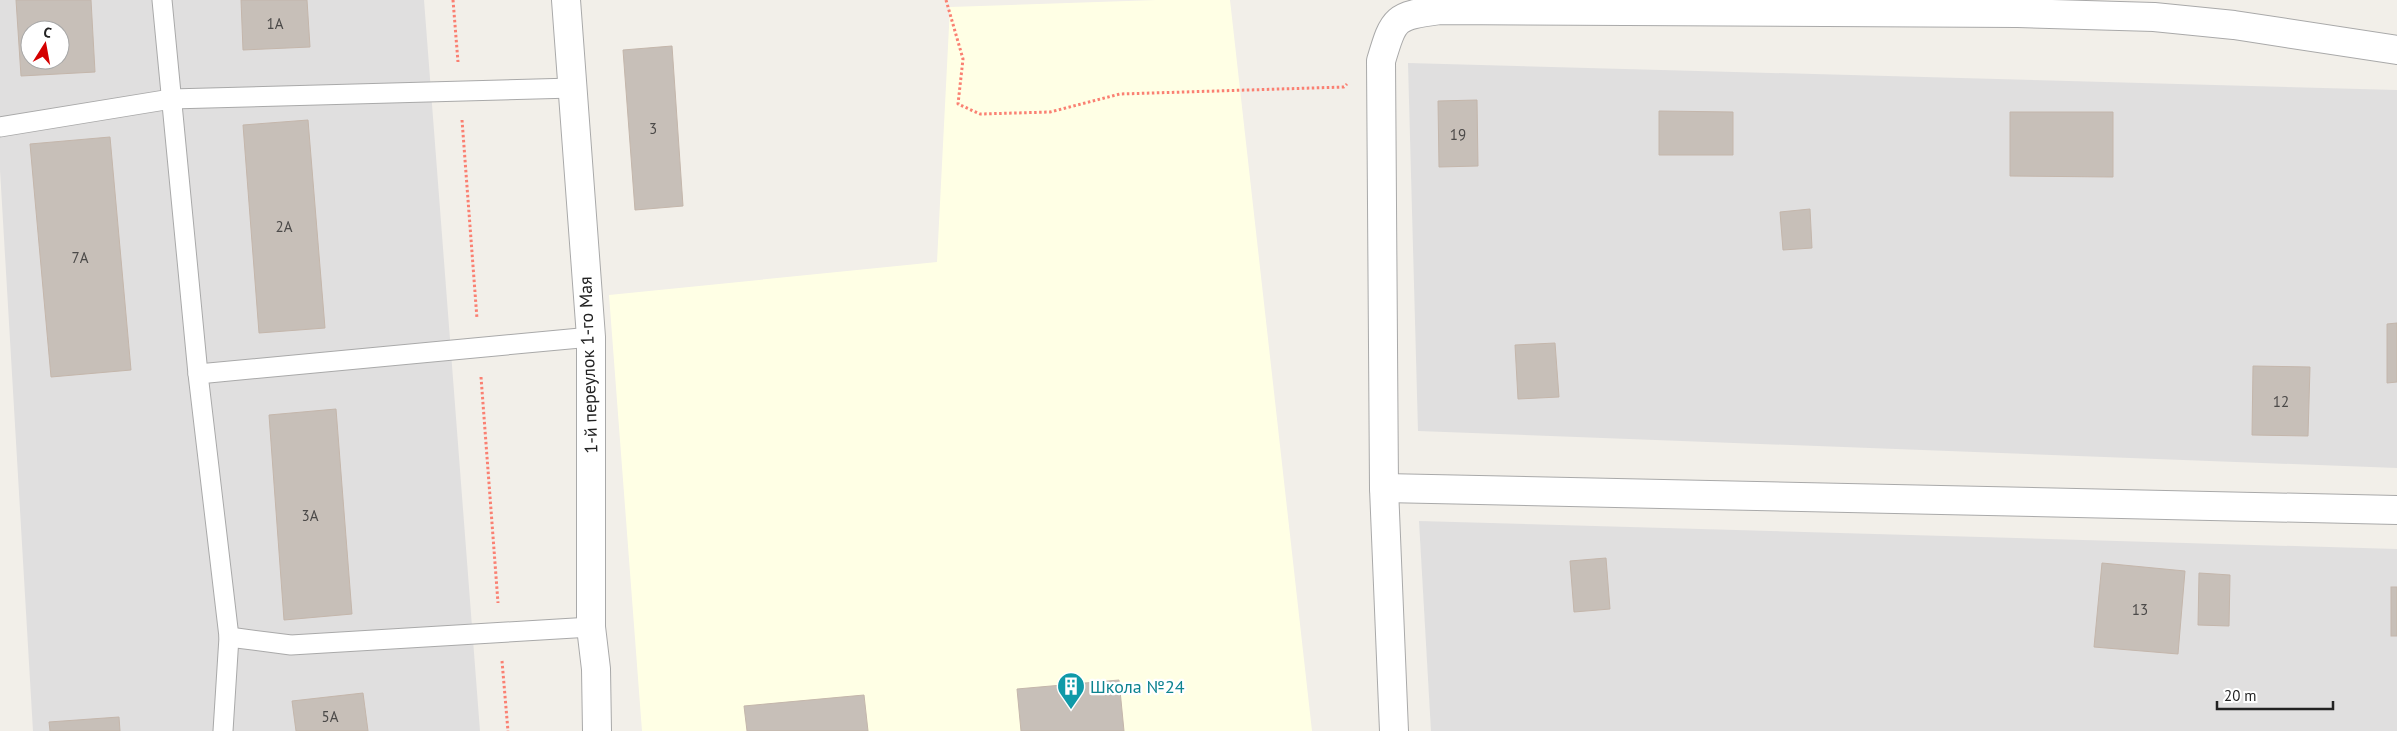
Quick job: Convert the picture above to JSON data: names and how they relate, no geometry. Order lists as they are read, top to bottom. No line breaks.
{"streets":{"street":["1-й переулок 1-го Мая"]},"places":{"building":["Школа №24"]},"house_numbers":["1А","3","19","2А","7А","12","3А","13","5А"],"scale_bar":"20 m","north":"top"}
